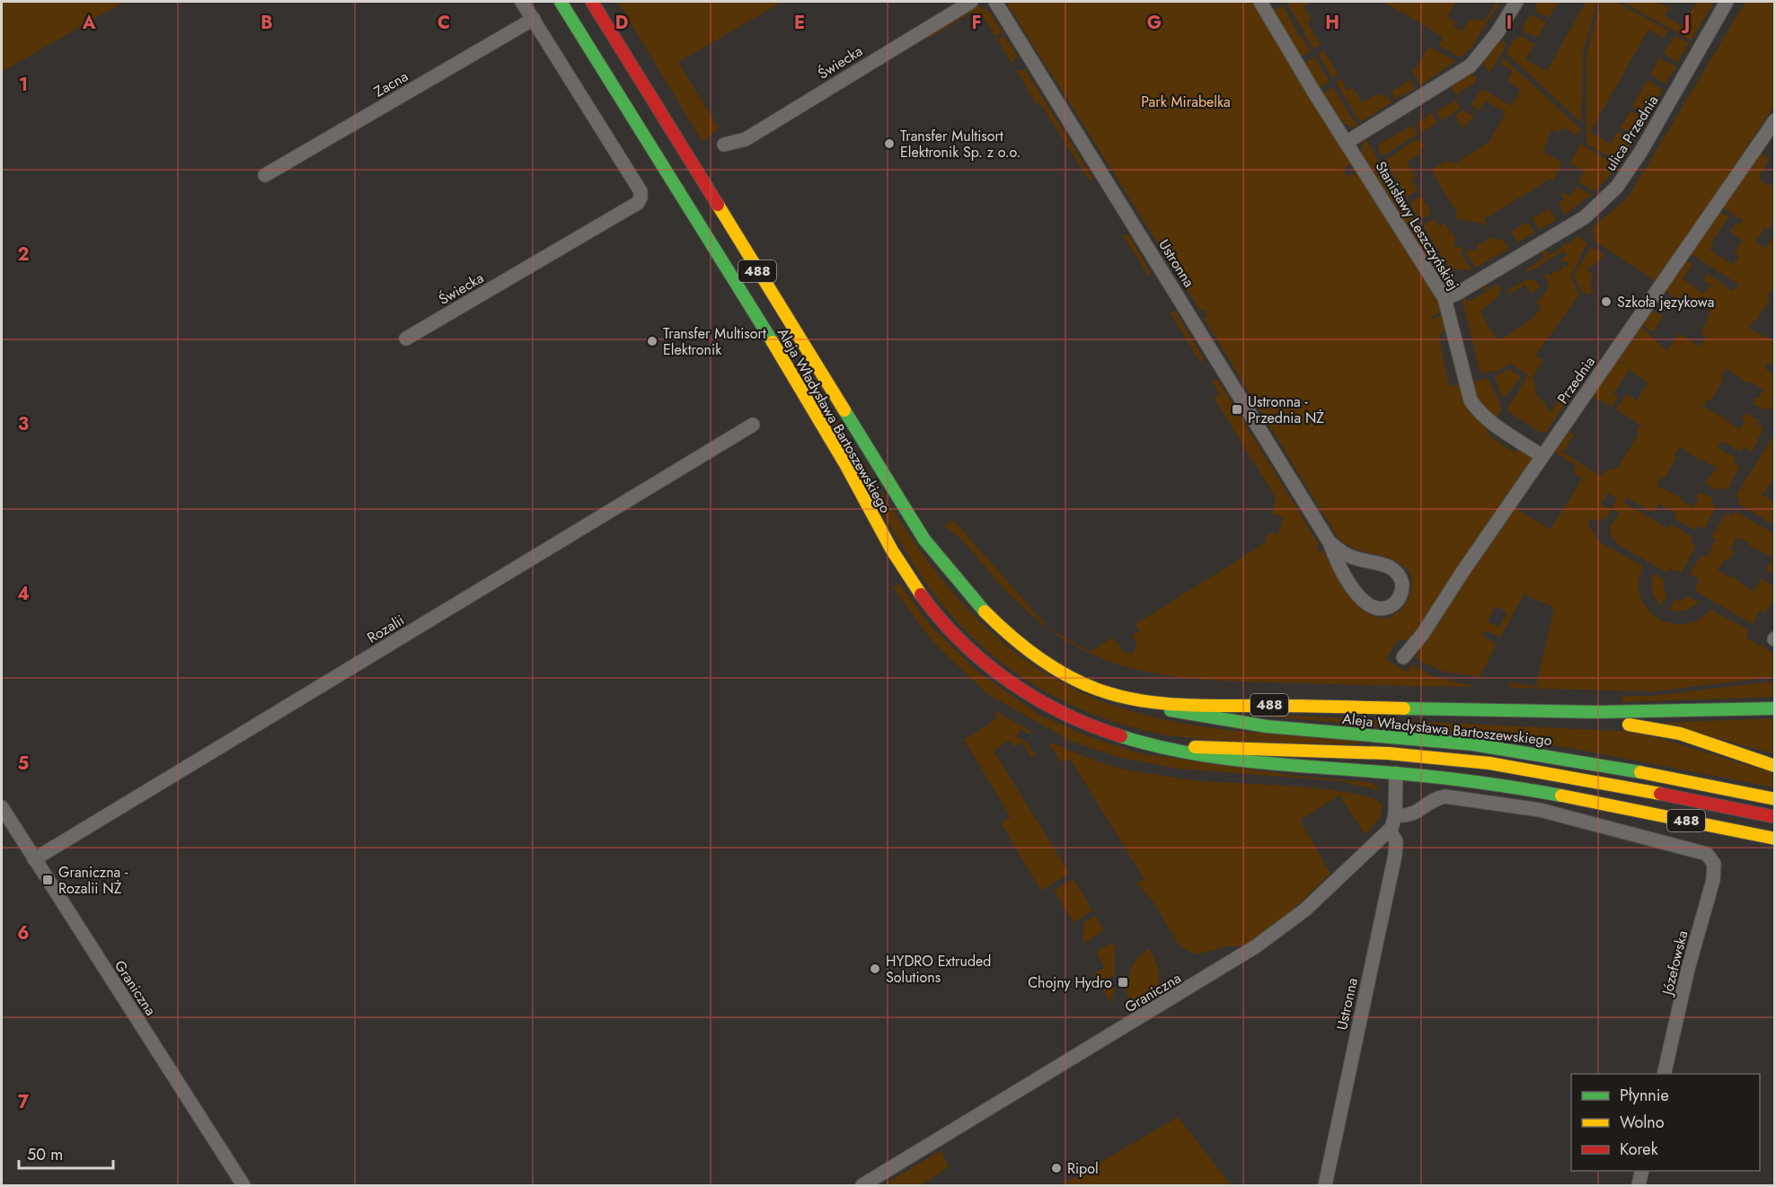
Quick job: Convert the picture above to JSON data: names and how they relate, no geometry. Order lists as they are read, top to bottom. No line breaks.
{"streets":{"main road":["488","Aleja Władysława Bartoszewskiego"],"street":["Świecka","Zacna","ulica Przednia","Stanisławy Leszczyńskiej","Ustronna","Przednia","Rozalii","Józefowska","Graniczna"]},"crossings":[["Świecka","Zacna"],["ulica Przednia","Stanisławy Leszczyńskiej"],["Stanisławy Leszczyńskiej","Przednia"],["Ustronna","Graniczna"],["488","Aleja Władysława Bartoszewskiego"],["Aleja Władysława Bartoszewskiego","Graniczna"],["Rozalii","Graniczna"],["Józefowska","Graniczna"]],"parks":["Park Mirabelka"],"places":{"other":["Transfer Multisort Elektronik Sp. z o.o.","Szkoła językowa","Transfer Multisort Elektronik","HYDRO Extruded Solutions","Ripol"],"transit":["Ustronna - Przednia NŻ","Graniczna - Rozalii NŻ","Chojny Hydro"]},"legend":["Płynnie","Wolno","Korek"],"scale_bar":"50 m","grid":{"columns":["A","B","C","D","E","F","G","H","I","J"],"rows":["1","2","3","4","5","6","7"]}}
